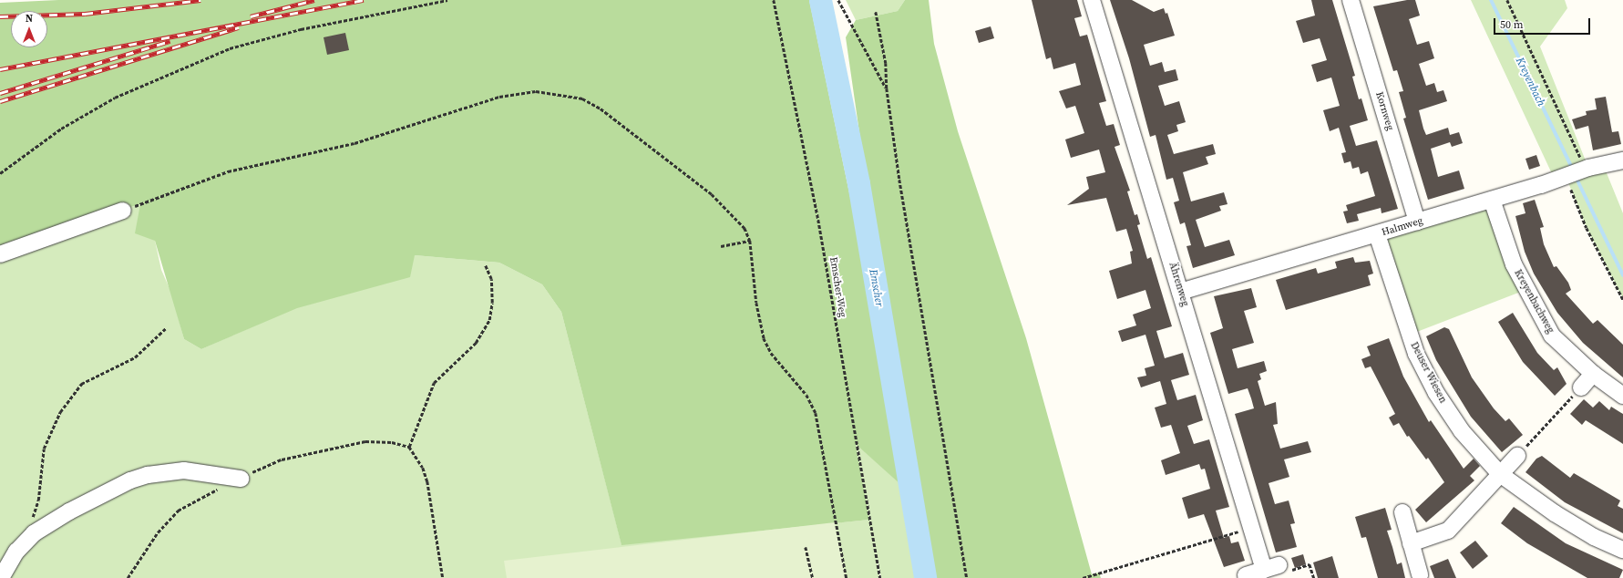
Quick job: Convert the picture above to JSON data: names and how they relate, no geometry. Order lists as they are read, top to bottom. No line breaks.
{"streets":{"street":["Kornweg","Halmweg","Ährenweg","Kreyenbachweg","Deuser Wiesen"],"path":["Emscher-Weg"]},"crossings":[["Kornweg","Halmweg"],["Halmweg","Ährenweg"],["Halmweg","Kreyenbachweg"],["Halmweg","Deuser Wiesen"]],"water":["Kreyenbach","Emscher"],"scale_bar":"50 m","north":"top"}
